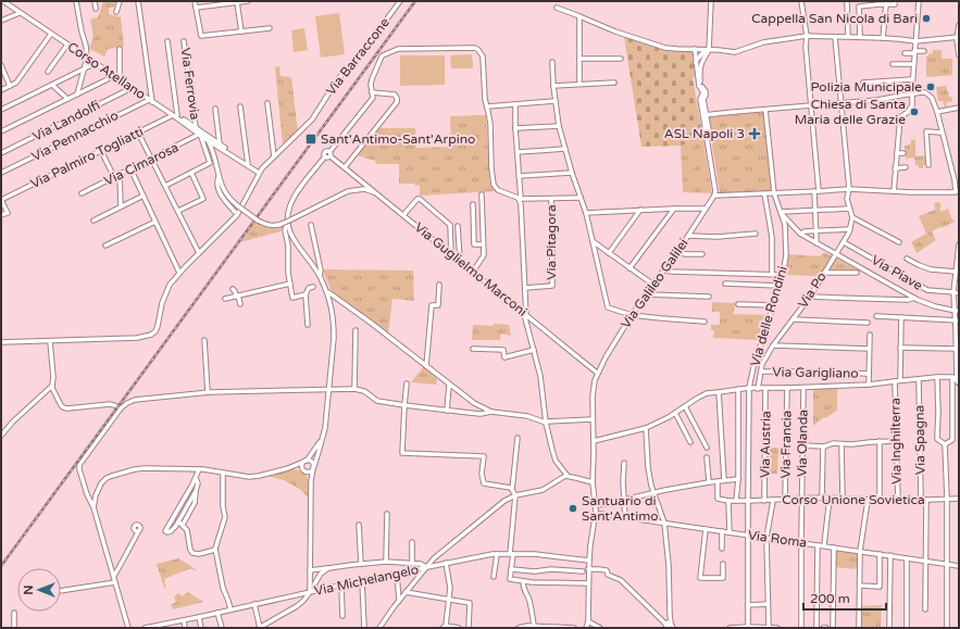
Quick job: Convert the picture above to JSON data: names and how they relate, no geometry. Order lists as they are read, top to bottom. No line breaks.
{"streets":{"street":["Via Barraccone","Corso Atellano","Via Ferrovia","Via Landolfi","Via Pennacchio","Via Palmiro Togliatti","Via Cimarosa","Via Pitagora","Via Guglielmo Marconi","Via Piave","Via Galileo Galilei","Via Po","Via delle Rondini","Via Garigliano","Via Spagna","Via Inghilterra","Via Olanda","Via Austria","Via Francia","Corso Unione Sovietica","Via Roma","Via Michelangelo"]},"crossings":[["Corso Atellano","Via Landolfi"],["Corso Atellano","Via Pennacchio"],["Corso Atellano","Via Palmiro Togliatti"],["Corso Atellano","Via Cimarosa"],["Via Guglielmo Marconi","Via Galileo Galilei"],["Via Piave","Via Po"],["Via Po","Via Garigliano"],["Via delle Rondini","Corso Unione Sovietica"],["Via delle Rondini","Via Roma"],["Via Spagna","Corso Unione Sovietica"],["Via Inghilterra","Corso Unione Sovietica"],["Via Olanda","Corso Unione Sovietica"],["Via Olanda","Via Roma"],["Via Austria","Corso Unione Sovietica"],["Via Francia","Corso Unione Sovietica"]],"places":{"other":["Cappella San Nicola di Bari","Polizia Municipale","Chiesa di Santa Maria delle Grazie","Santuario di Sant'Antimo"],"health":["ASL Napoli 3"],"transit":["Sant'Antimo-Sant'Arpino"]},"scale_bar":"200 m","north":"left"}
